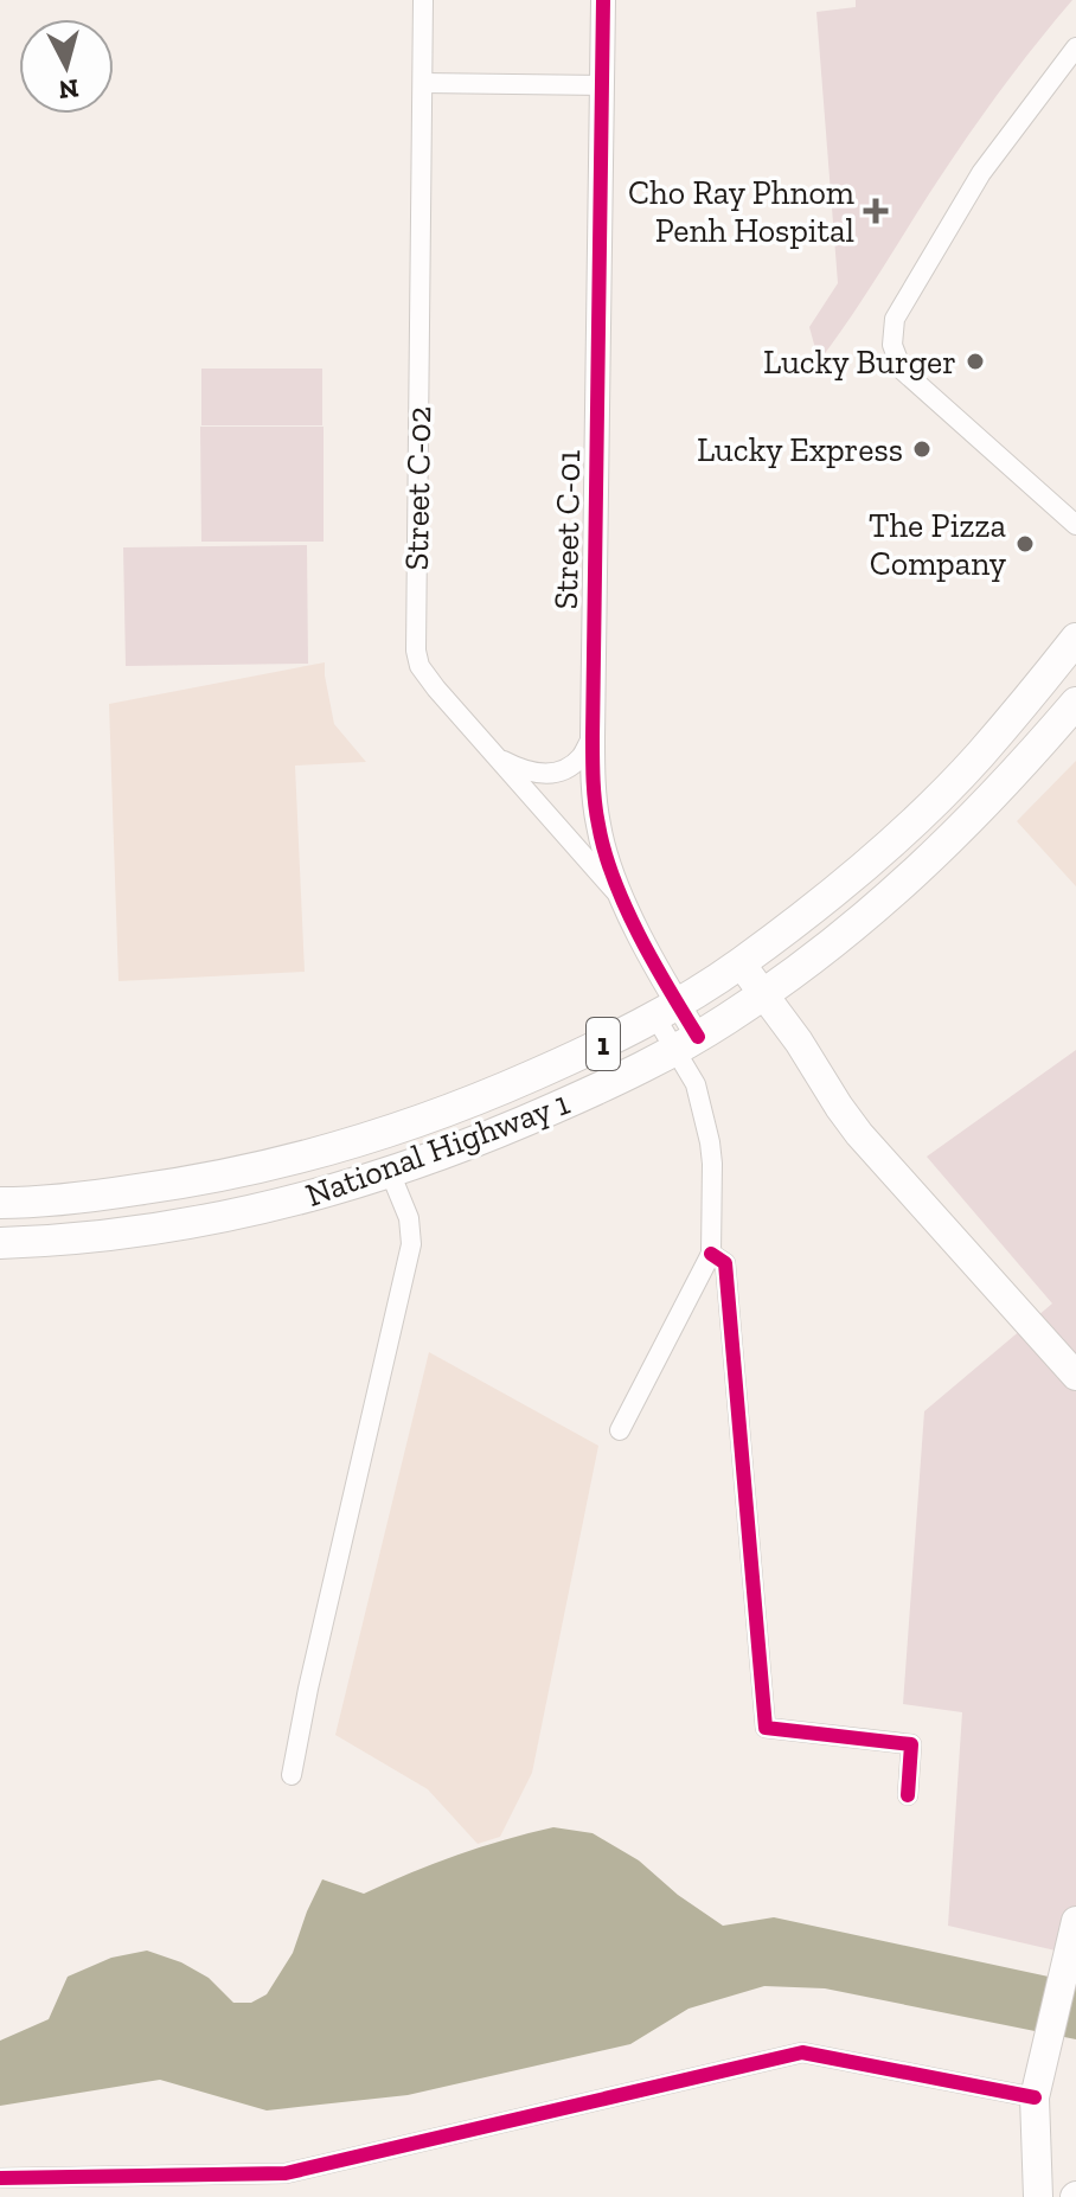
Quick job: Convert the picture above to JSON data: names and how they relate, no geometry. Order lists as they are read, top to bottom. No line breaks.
{"streets":{"highway":["1","National Highway 1"],"street":["Street C-02","Street C-01"]},"crossings":[["Street C-02","Street C-01"],["Street C-01","National Highway 1"]],"places":{"health":["Cho Ray Phnom Penh Hospital"],"other":["Lucky Burger","Lucky Express","The Pizza Company"]},"north":"bottom"}
